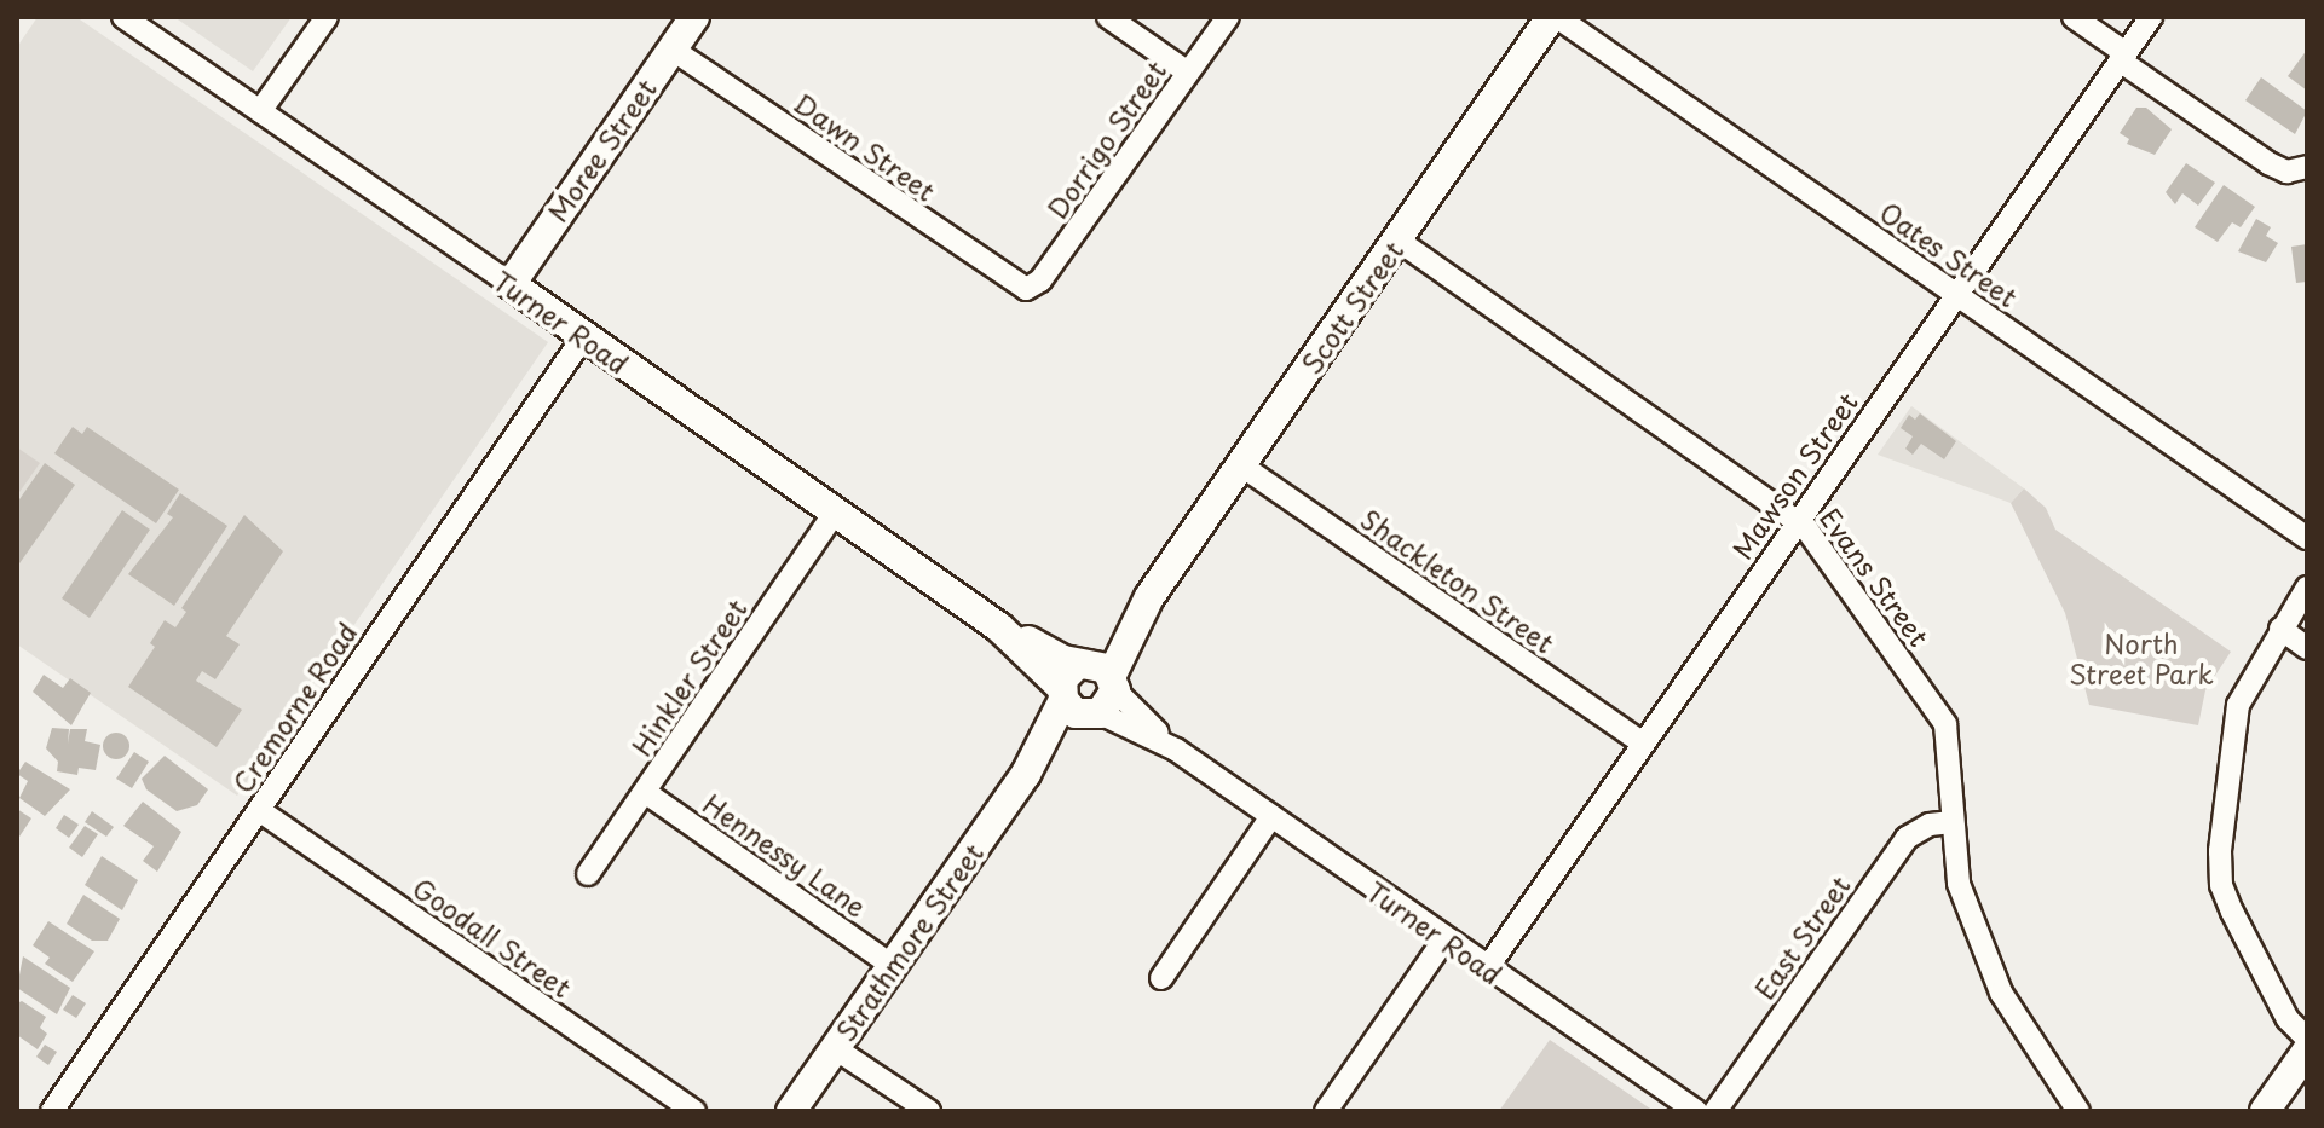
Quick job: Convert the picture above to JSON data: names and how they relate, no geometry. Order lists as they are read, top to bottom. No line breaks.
{"streets":{"street":["Dorrigo Street","Dawn Street","Moree Street","Oates Street","Scott Street","Turner Road","Mawson Street","Evans Street","Shackleton Street","Hinkler Street","Cremorne Road","Hennessy Lane","Goodall Street","East Street","Strathmore Street"]},"crossings":[["Dorrigo Street","Dawn Street"],["Dawn Street","Moree Street"],["Moree Street","Turner Road"],["Oates Street","Scott Street"],["Oates Street","Mawson Street"],["Scott Street","Turner Road"],["Scott Street","Evans Street"],["Scott Street","Shackleton Street"],["Scott Street","Strathmore Street"],["Turner Road","Mawson Street"],["Turner Road","Hinkler Street"],["Turner Road","Cremorne Road"],["Turner Road","Strathmore Street"],["Mawson Street","Evans Street"],["Mawson Street","Shackleton Street"],["Evans Street","East Street"],["Hinkler Street","Hennessy Lane"],["Cremorne Road","Goodall Street"],["Hennessy Lane","Strathmore Street"]],"parks":["North Street Park"]}
